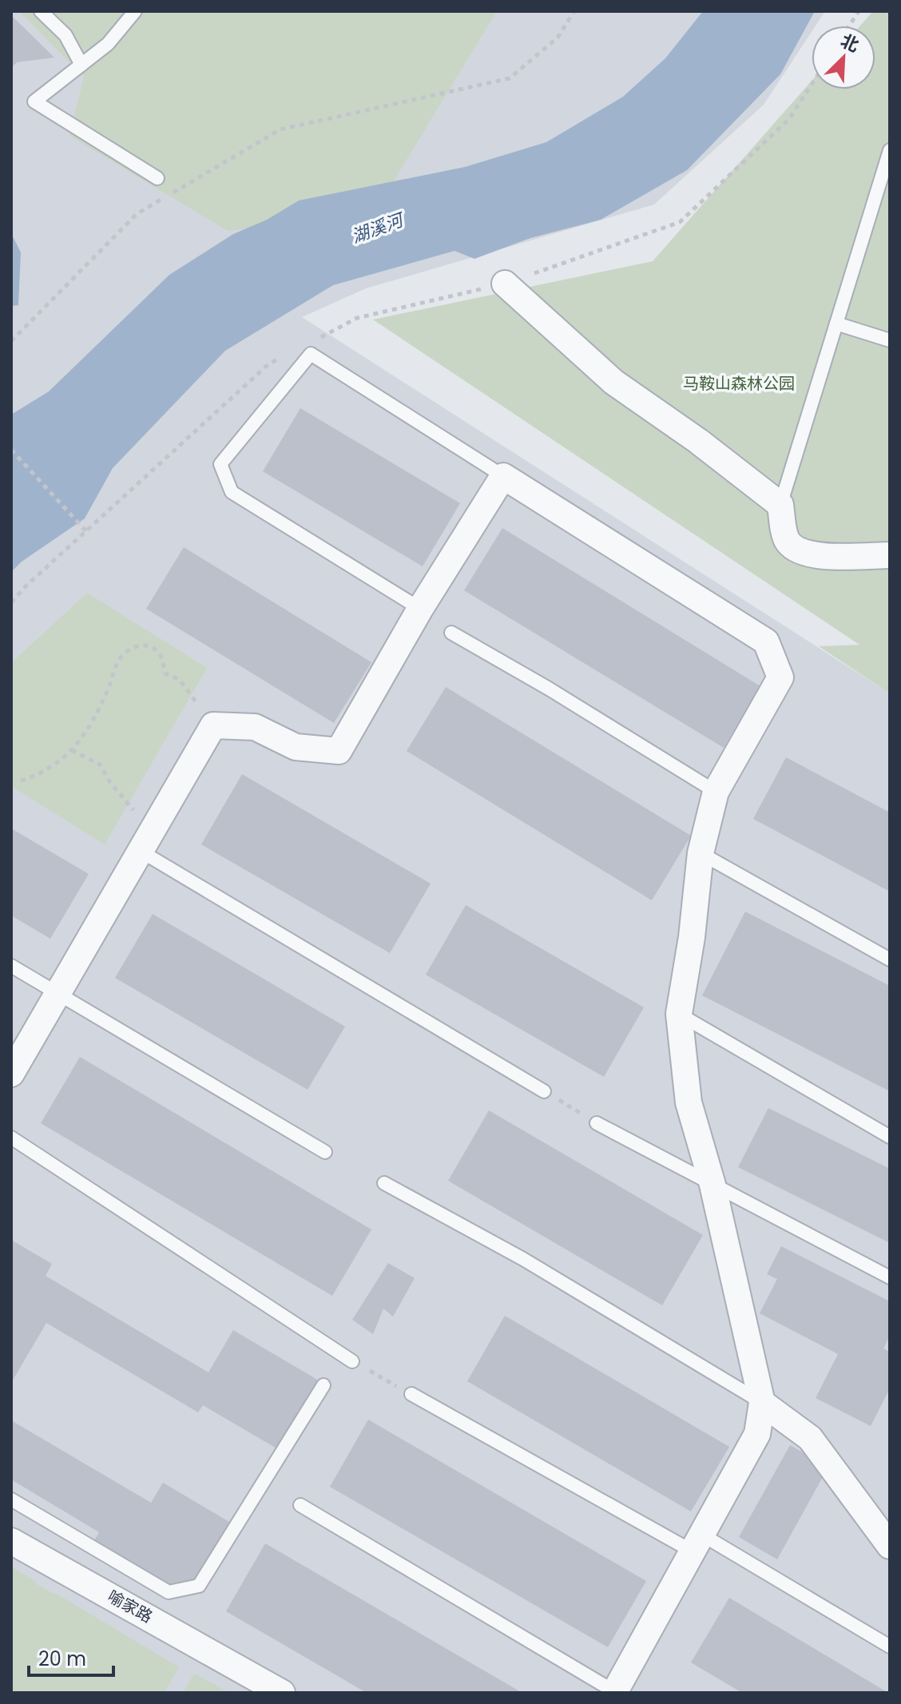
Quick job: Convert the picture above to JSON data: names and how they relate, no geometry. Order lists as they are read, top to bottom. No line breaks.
{"streets":{"street":["喻家路"]},"water":["湖溪河"],"parks":["马鞍山森林公园"],"scale_bar":"20 m","north":"top right"}
